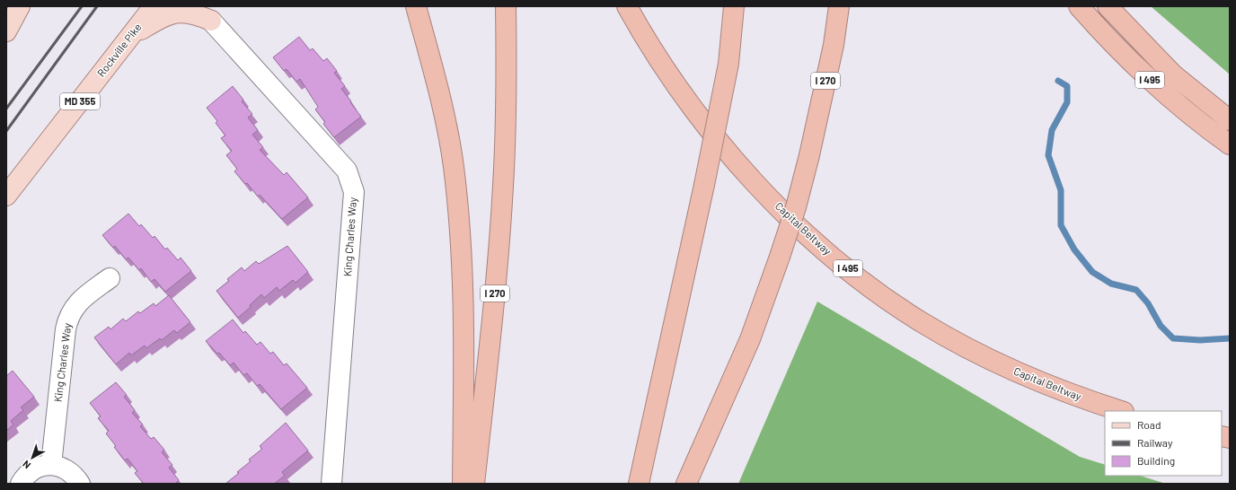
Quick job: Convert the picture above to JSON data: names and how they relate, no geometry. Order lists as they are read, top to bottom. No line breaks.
{"streets":{"highway":["I 495","I 270","Capital Beltway"],"main road":["Rockville Pike","MD 355"],"street":["King Charles Way"]},"legend":["Road","Railway","Building"],"north":"bottom left"}
